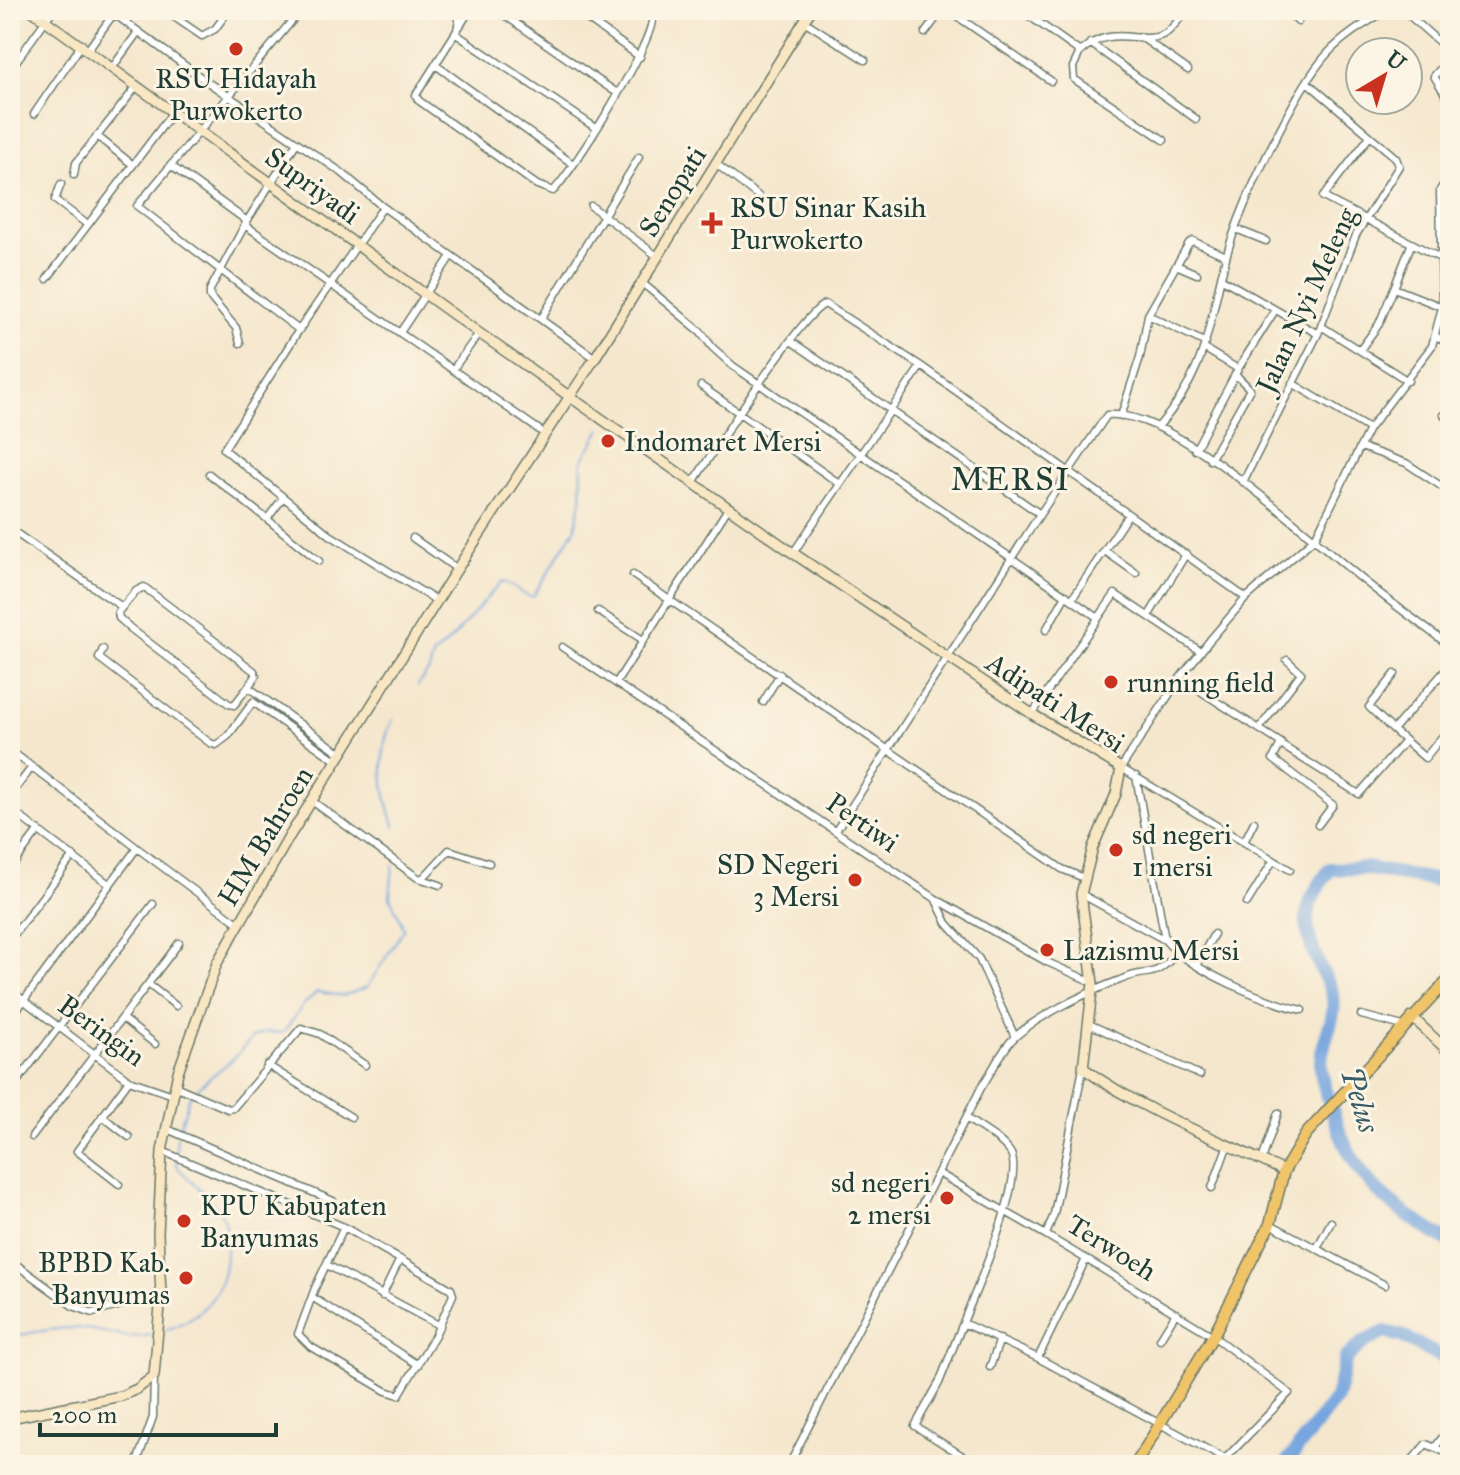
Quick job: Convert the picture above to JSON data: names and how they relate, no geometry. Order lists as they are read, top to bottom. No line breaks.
{"streets":{"street":["Supriyadi","Senopati","Jalan Nyi Meleng","Adipati Mersi","Pertiwi","HM Bahroen","Beringin","Terwoeh"]},"crossings":[["Supriyadi","Senopati"],["Supriyadi","Adipati Mersi"],["Supriyadi","HM Bahroen"],["Senopati","Adipati Mersi"],["Senopati","HM Bahroen"],["Adipati Mersi","Pertiwi"],["Adipati Mersi","HM Bahroen"],["Adipati Mersi","Terwoeh"],["HM Bahroen","Beringin"]],"districts":["MERSI"],"water":["Pelus"],"places":{"other":["RSU Hidayah Purwokerto","Indomaret Mersi","running field","sd negeri 1 mersi","SD Negeri 3 Mersi","Lazismu Mersi","sd negeri 2 mersi","KPU Kabupaten Banyumas","BPBD Kab. Banyumas"],"health":["RSU Sinar Kasih Purwokerto"]},"scale_bar":"200 m","north":"top right"}
